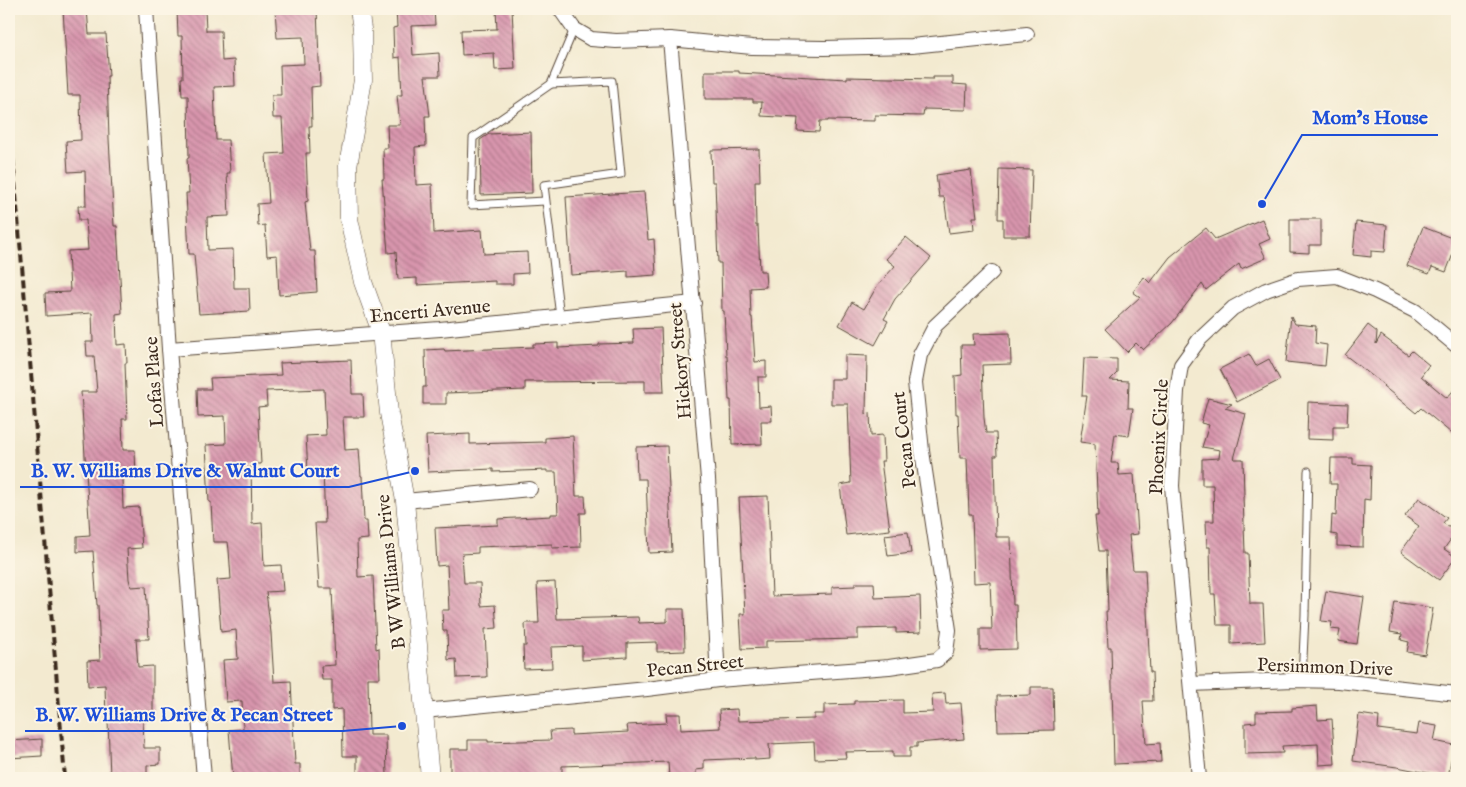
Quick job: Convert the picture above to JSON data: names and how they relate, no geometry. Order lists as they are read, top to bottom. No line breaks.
{"streets":{"street":["Encerti Avenue","Hickory Street","Lofas Place","Phoenix Circle","Pecan Court","B W Williams Drive","Pecan Street","Persimmon Drive"]},"crossings":[["Encerti Avenue","Hickory Street"],["Encerti Avenue","Lofas Place"],["Encerti Avenue","B W Williams Drive"],["Hickory Street","Pecan Street"],["Phoenix Circle","Persimmon Drive"],["Pecan Court","Pecan Street"],["B W Williams Drive","Pecan Street"]],"places":["Mom’s House","B. W. Williams Drive & Walnut Court","B. W. Williams Drive & Pecan Street"]}
